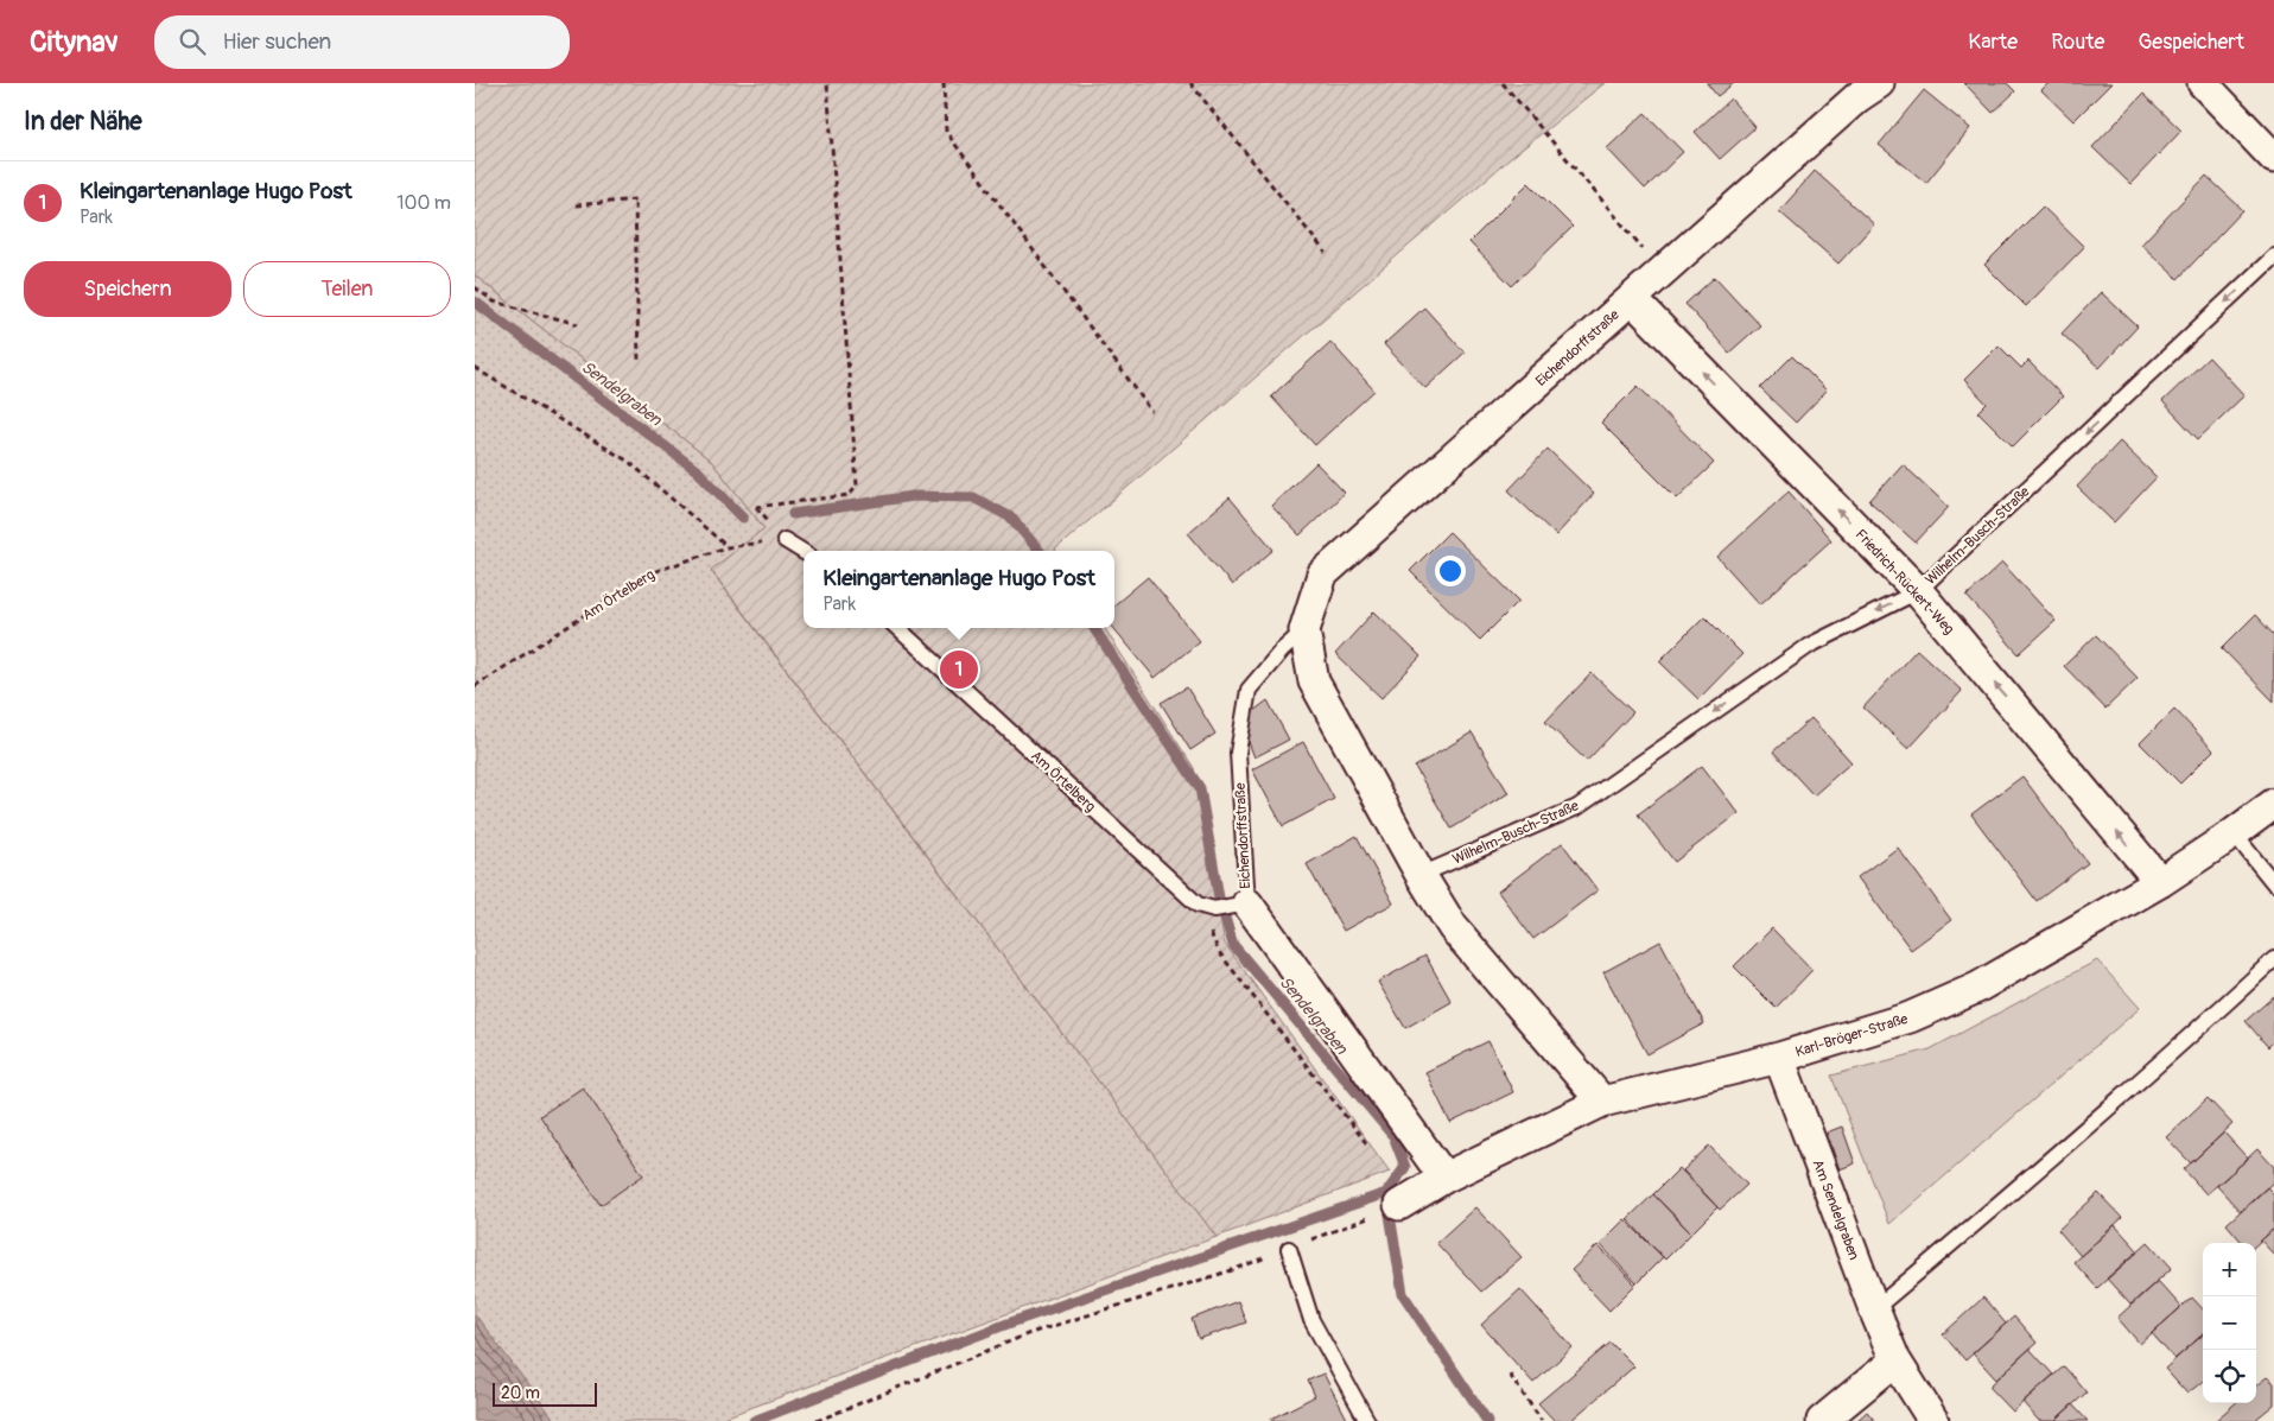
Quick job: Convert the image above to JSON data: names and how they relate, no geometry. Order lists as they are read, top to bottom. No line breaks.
{"streets":{"street":["Eichendorffstraße","Friedrich-Rückert-Weg","Karl-Bröger-Straße","Am Sendelgraben"],"lane":["Wilhelm-Busch-Straße","Am Örtelberg"]},"crossings":[["Eichendorffstraße","Wilhelm-Busch-Straße"],["Eichendorffstraße","Friedrich-Rückert-Weg"],["Eichendorffstraße","Am Örtelberg"],["Eichendorffstraße","Karl-Bröger-Straße"],["Wilhelm-Busch-Straße","Friedrich-Rückert-Weg"],["Friedrich-Rückert-Weg","Karl-Bröger-Straße"],["Karl-Bröger-Straße","Am Sendelgraben"]],"one_way":["Wilhelm-Busch-Straße","Friedrich-Rückert-Weg"],"water":["Sendelgraben"],"scale_bar":"20 m","page":{"header":"Citynav","search":"Hier suchen","nav":["Karte","Route","Gespeichert"],"heading":"In der Nähe","list":[{"mark":"1","name":"Kleingartenanlage Hugo Post","note":"Park","value":"100 m"}],"buttons":["Speichern","Teilen"],"popup":["Kleingartenanlage Hugo Post","Park"],"pins":"1","map_buttons":["+","−"],"scale":"20 m"}}
